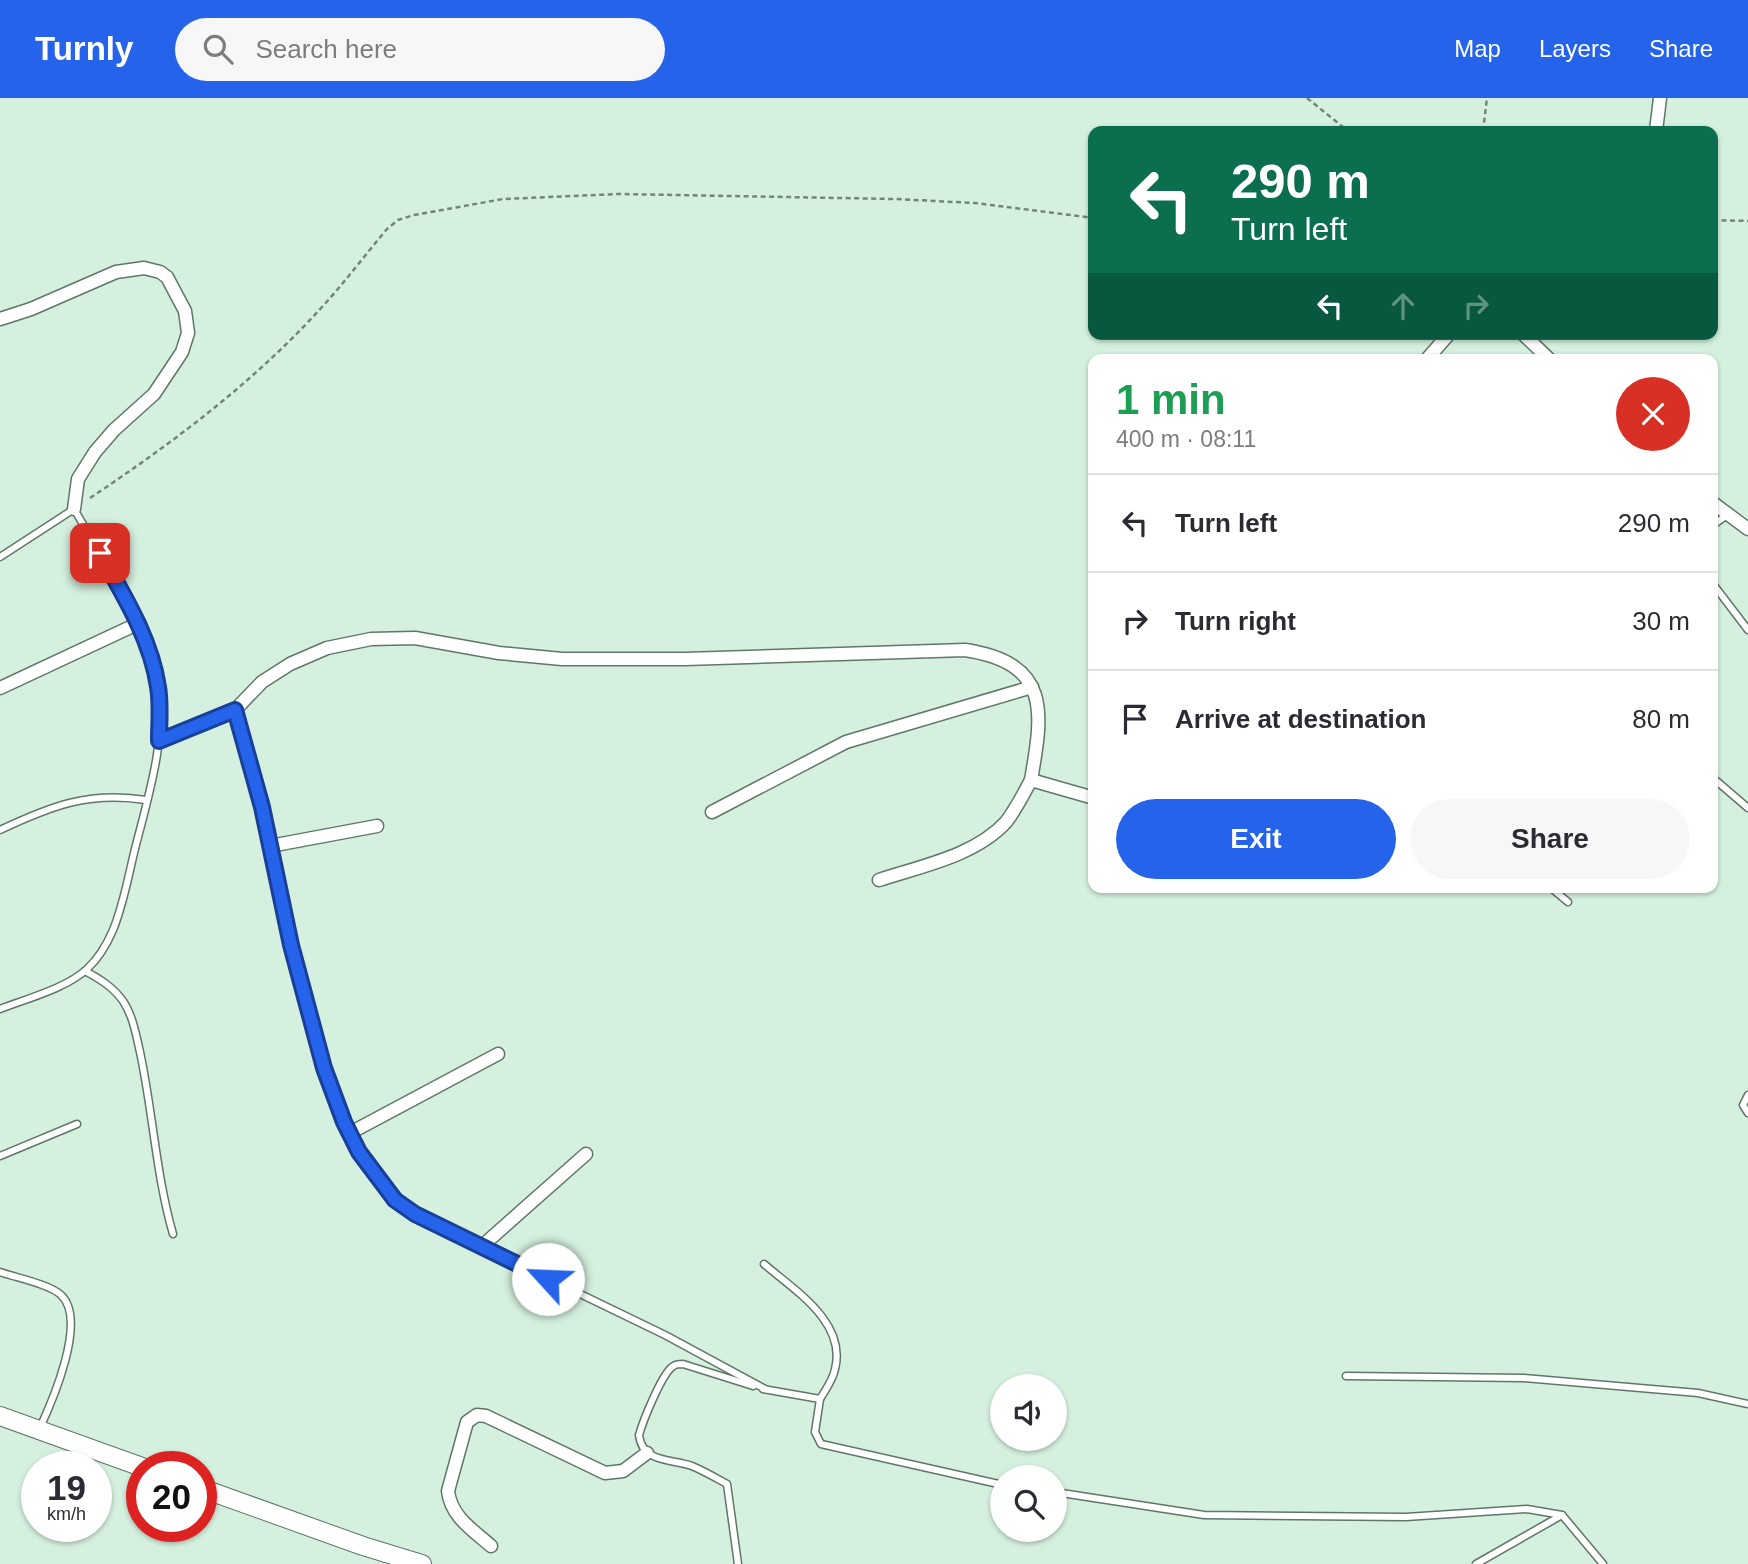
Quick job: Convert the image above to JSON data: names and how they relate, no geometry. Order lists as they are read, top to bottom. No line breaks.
{"page":{"header":"Turnly","search":"Search here","nav":["Map","Layers","Share"],"turn":["290 m","Turn left"],"heading":["1 min","400 m · 08:11"],"list":[{"name":"Turn left","value":"290 m"},{"name":"Turn right","value":"30 m"},{"name":"Arrive at destination","value":"80 m"}],"buttons":["Exit","Share"],"speed":"19 km/h","limit":"20"}}
